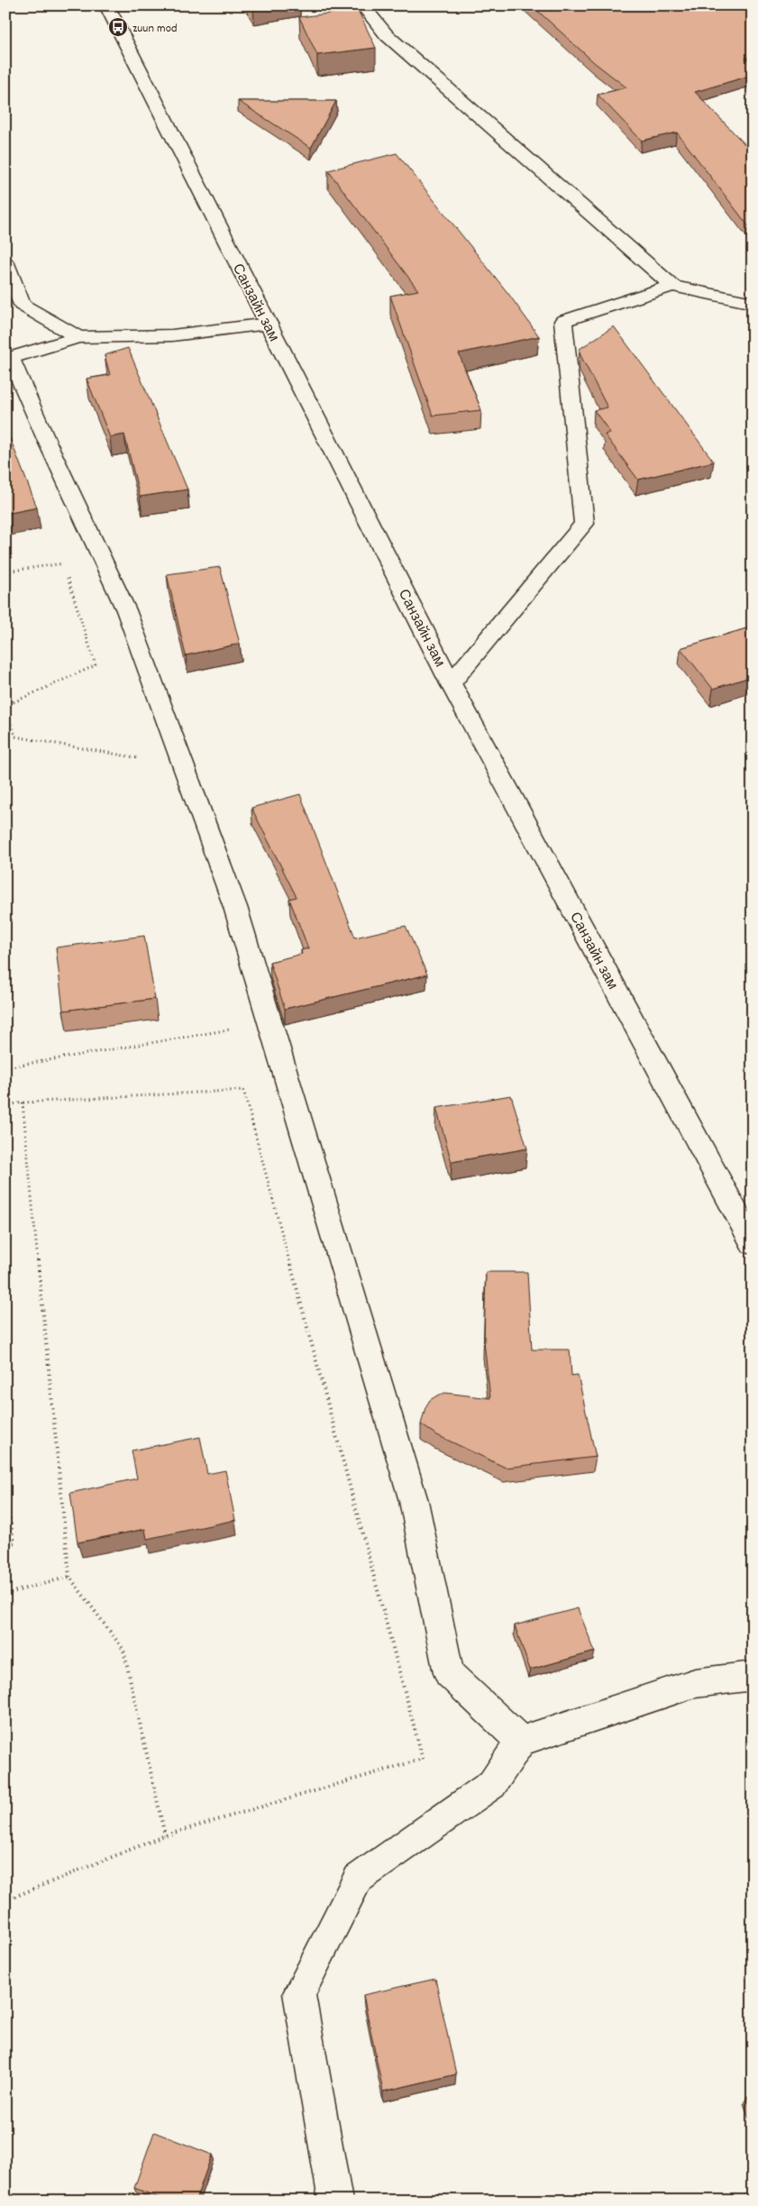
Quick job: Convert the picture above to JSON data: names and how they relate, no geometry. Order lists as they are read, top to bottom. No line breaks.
{"streets":{"street":["Санзайн зам"]},"places":{"bus stop":["zuun mod"]}}
